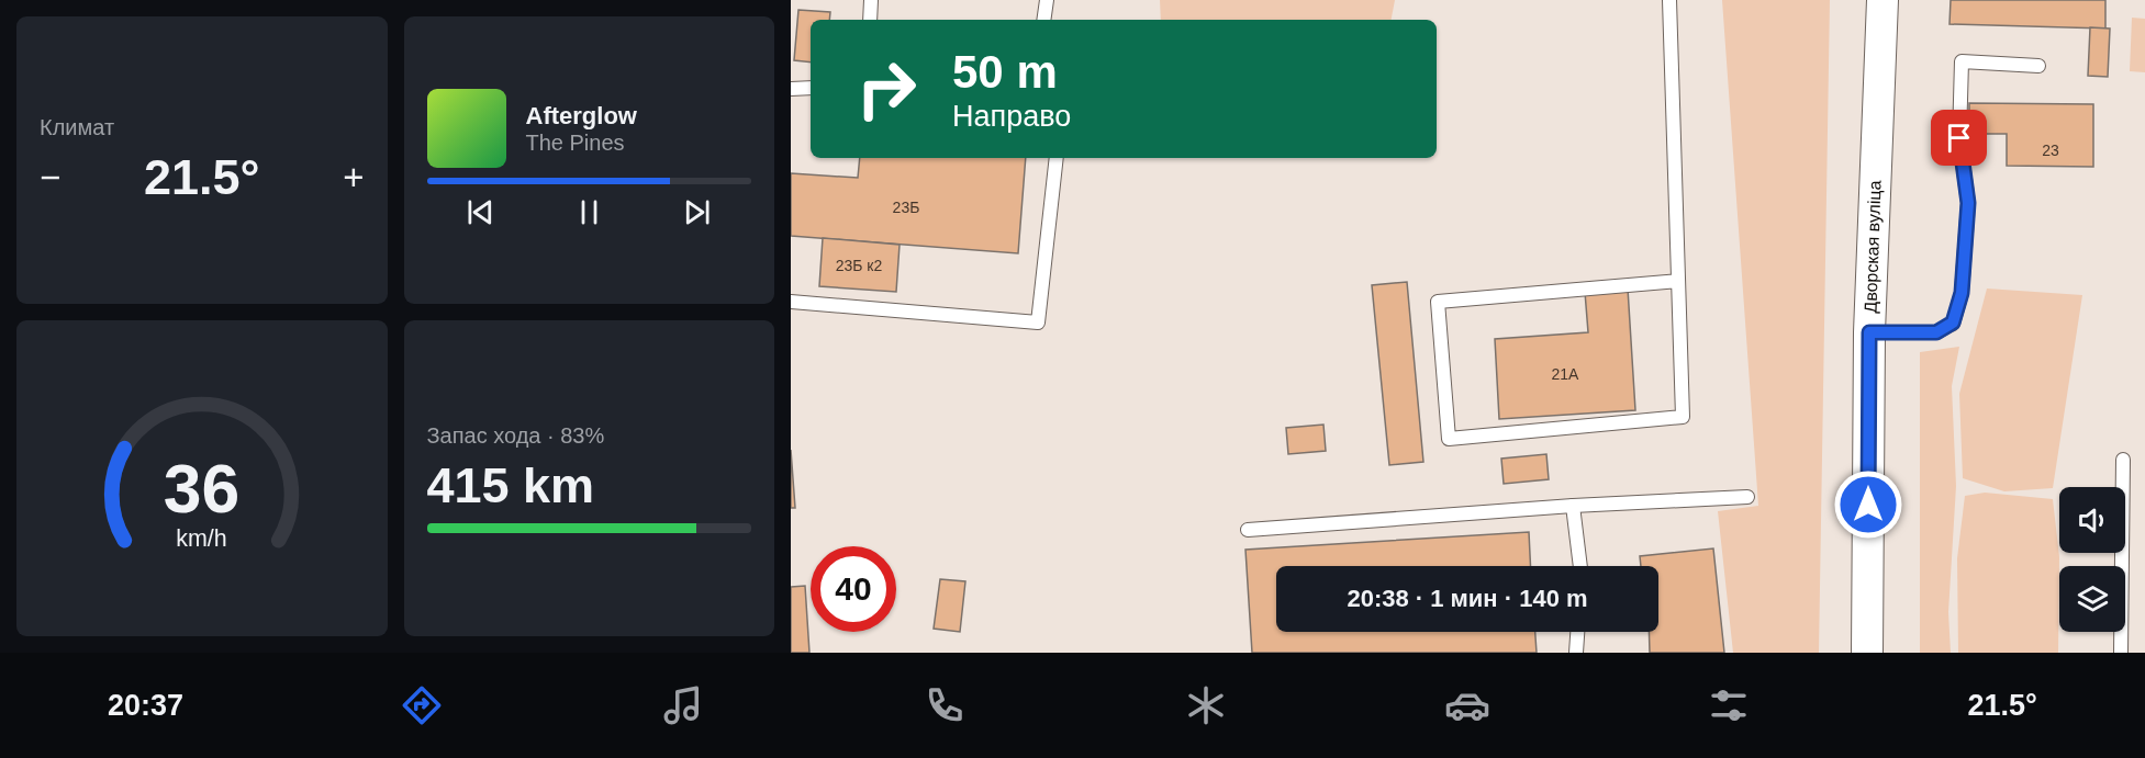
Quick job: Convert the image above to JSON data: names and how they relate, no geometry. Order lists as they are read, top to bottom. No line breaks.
{"streets":{"street":["Дворская вуліца"]},"house_numbers":["23","23Б","23Б к2","21А"],"page":{"tile":["Климат",["Запас хода · 83%","415 km"]],"turn":["50 m","Направо"],"song":["Afterglow","The Pines"],"heat":["−","21.5°","+"],"limit":"40","trip":"20:38 · 1 мин · 140 m","tabs":["20:37","21.5°"],"gauge":["36","km/h"]}}
